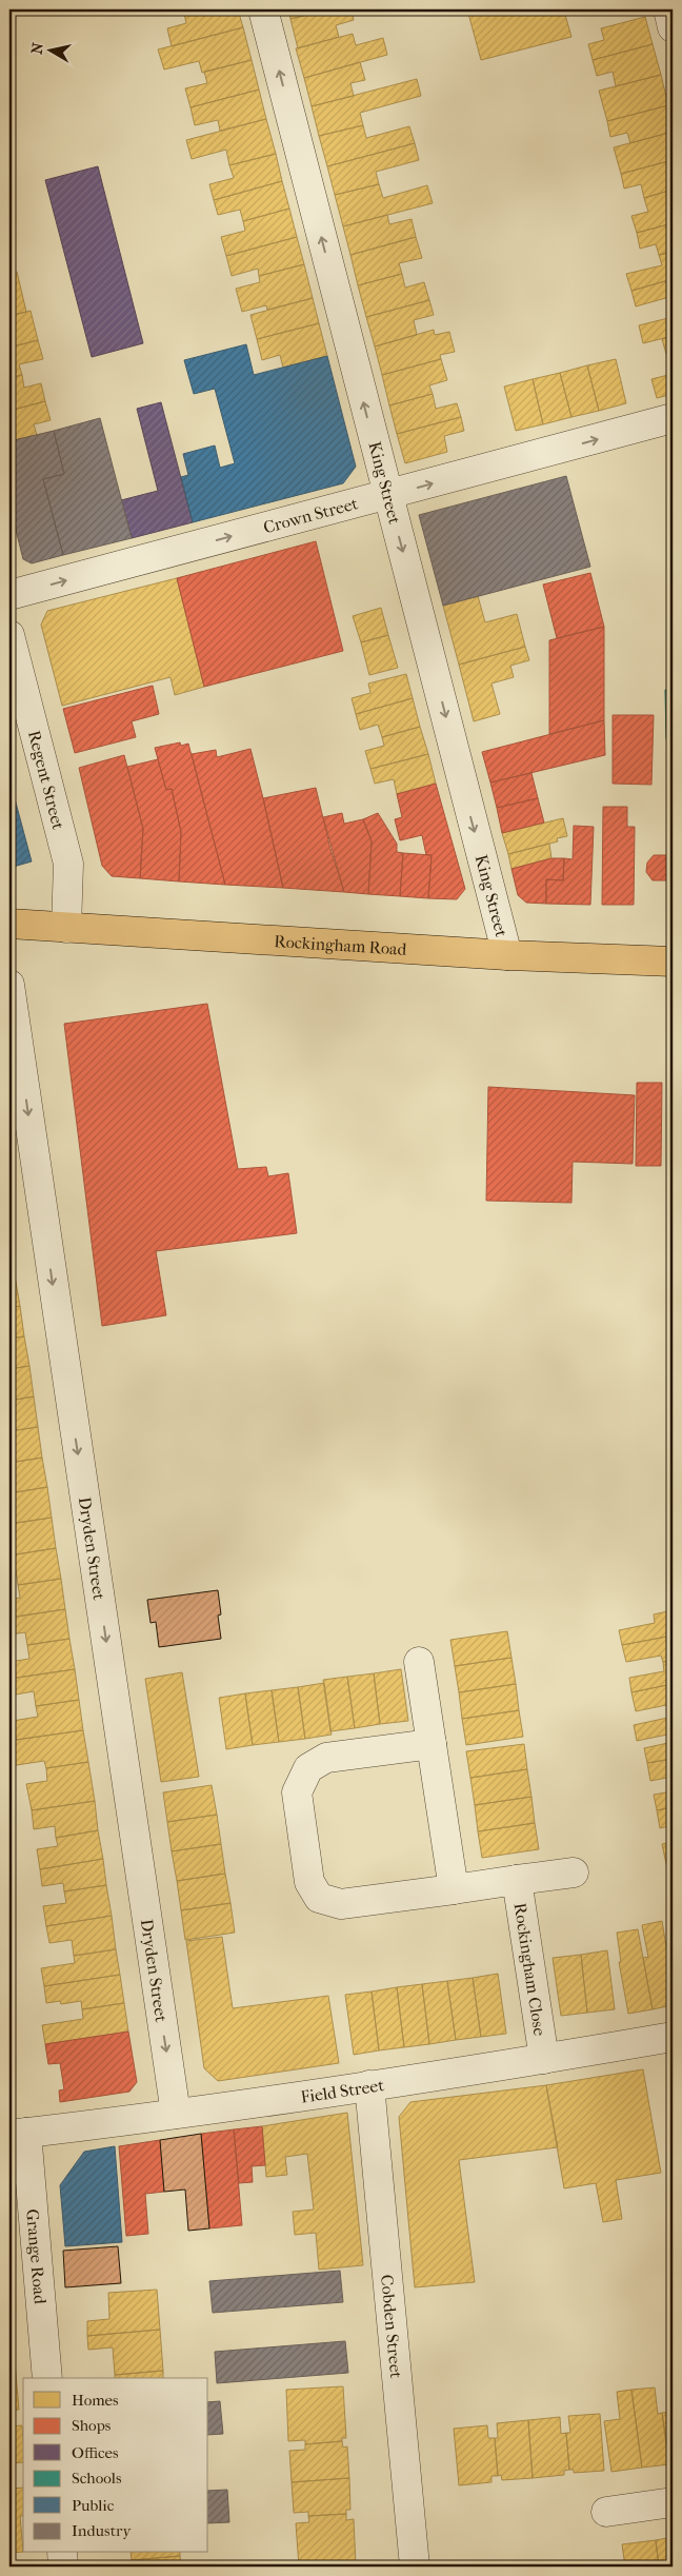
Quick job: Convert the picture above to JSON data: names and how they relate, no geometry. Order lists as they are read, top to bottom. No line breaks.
{"streets":{"main road":["Rockingham Road"],"street":["King Street","Crown Street","Regent Street","Dryden Street","Rockingham Close","Field Street","Grange Road","Cobden Street"]},"crossings":[["King Street","Crown Street"],["King Street","Rockingham Road"],["Regent Street","Rockingham Road"],["Dryden Street","Field Street"],["Rockingham Close","Field Street"],["Field Street","Grange Road"],["Field Street","Cobden Street"]],"one_way":["Crown Street","Dryden Street"],"legend":["Homes","Shops","Offices","Schools","Public","Industry"],"north":"left"}
